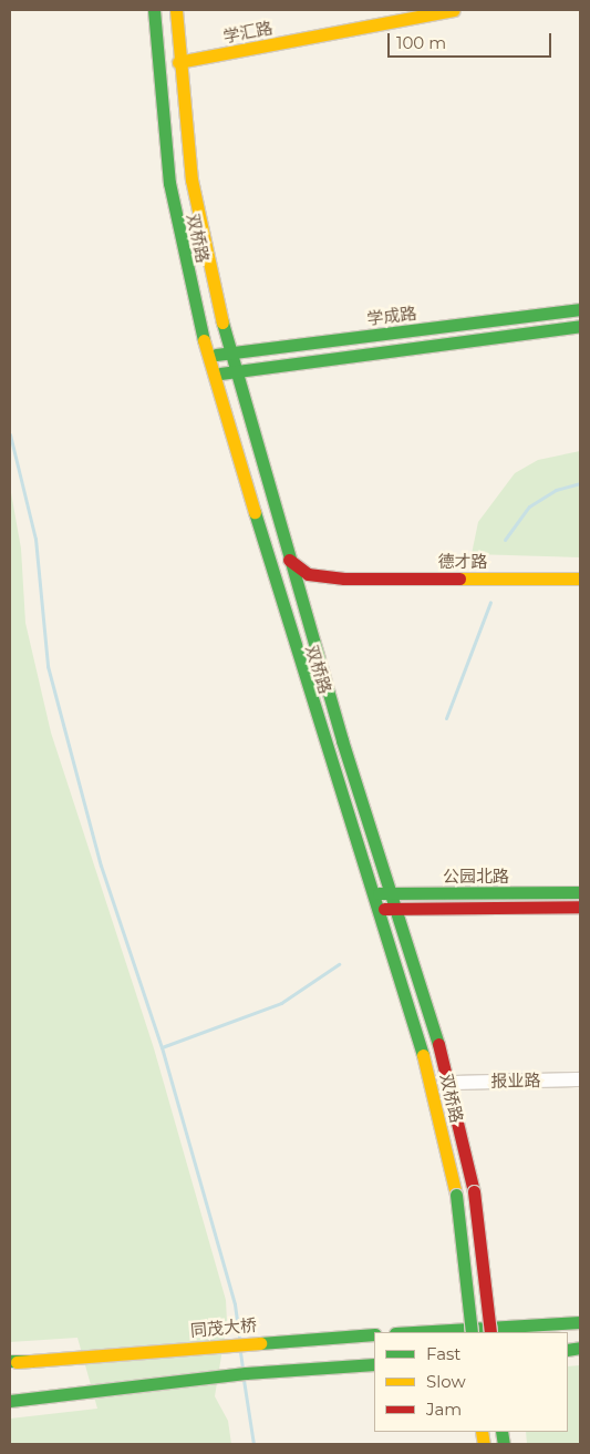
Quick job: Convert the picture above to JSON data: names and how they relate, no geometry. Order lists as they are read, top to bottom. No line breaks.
{"streets":{"main road":["学汇路","双桥路","学成路","德才路","公园北路","同茂大桥"],"street":["报业路"]},"crossings":[["学汇路","双桥路"],["双桥路","学成路"],["双桥路","德才路"],["双桥路","公园北路"],["双桥路","报业路"]],"legend":["Fast","Slow","Jam"],"scale_bar":"100 m"}
